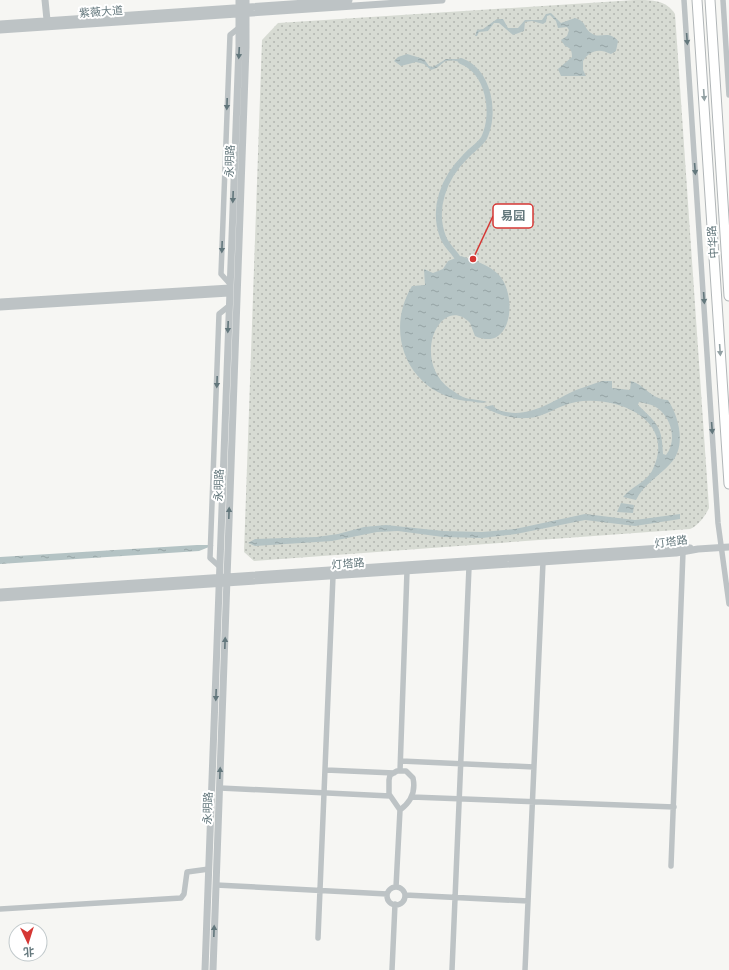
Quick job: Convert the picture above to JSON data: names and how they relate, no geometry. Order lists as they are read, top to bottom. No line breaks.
{"streets":{"highway":["中华路"],"street":["紫薇大道","永明路","灯塔路"]},"crossings":[["紫薇大道","永明路"],["永明路","灯塔路"]],"places":["易园"],"north":"bottom"}
